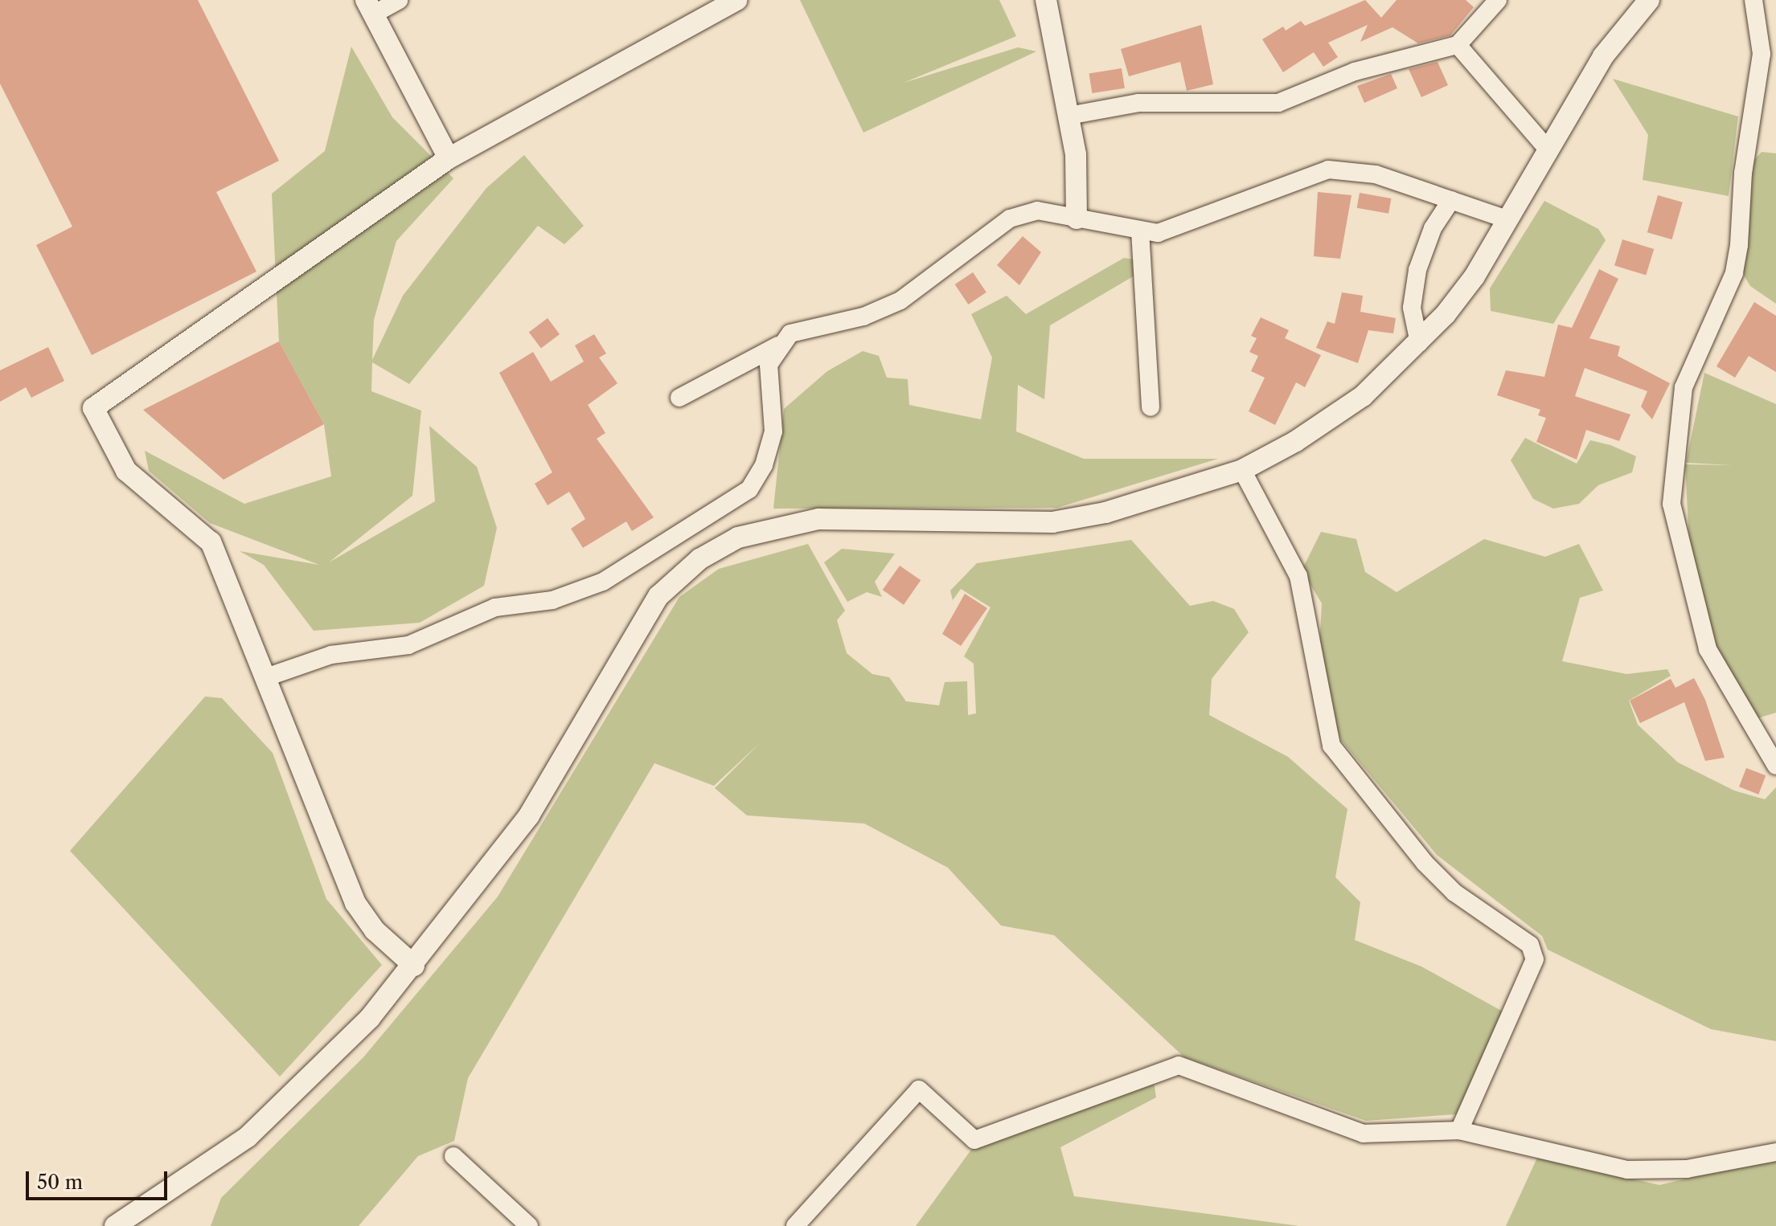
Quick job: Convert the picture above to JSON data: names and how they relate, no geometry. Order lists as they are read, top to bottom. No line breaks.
{"scale_bar":"50 m"}
